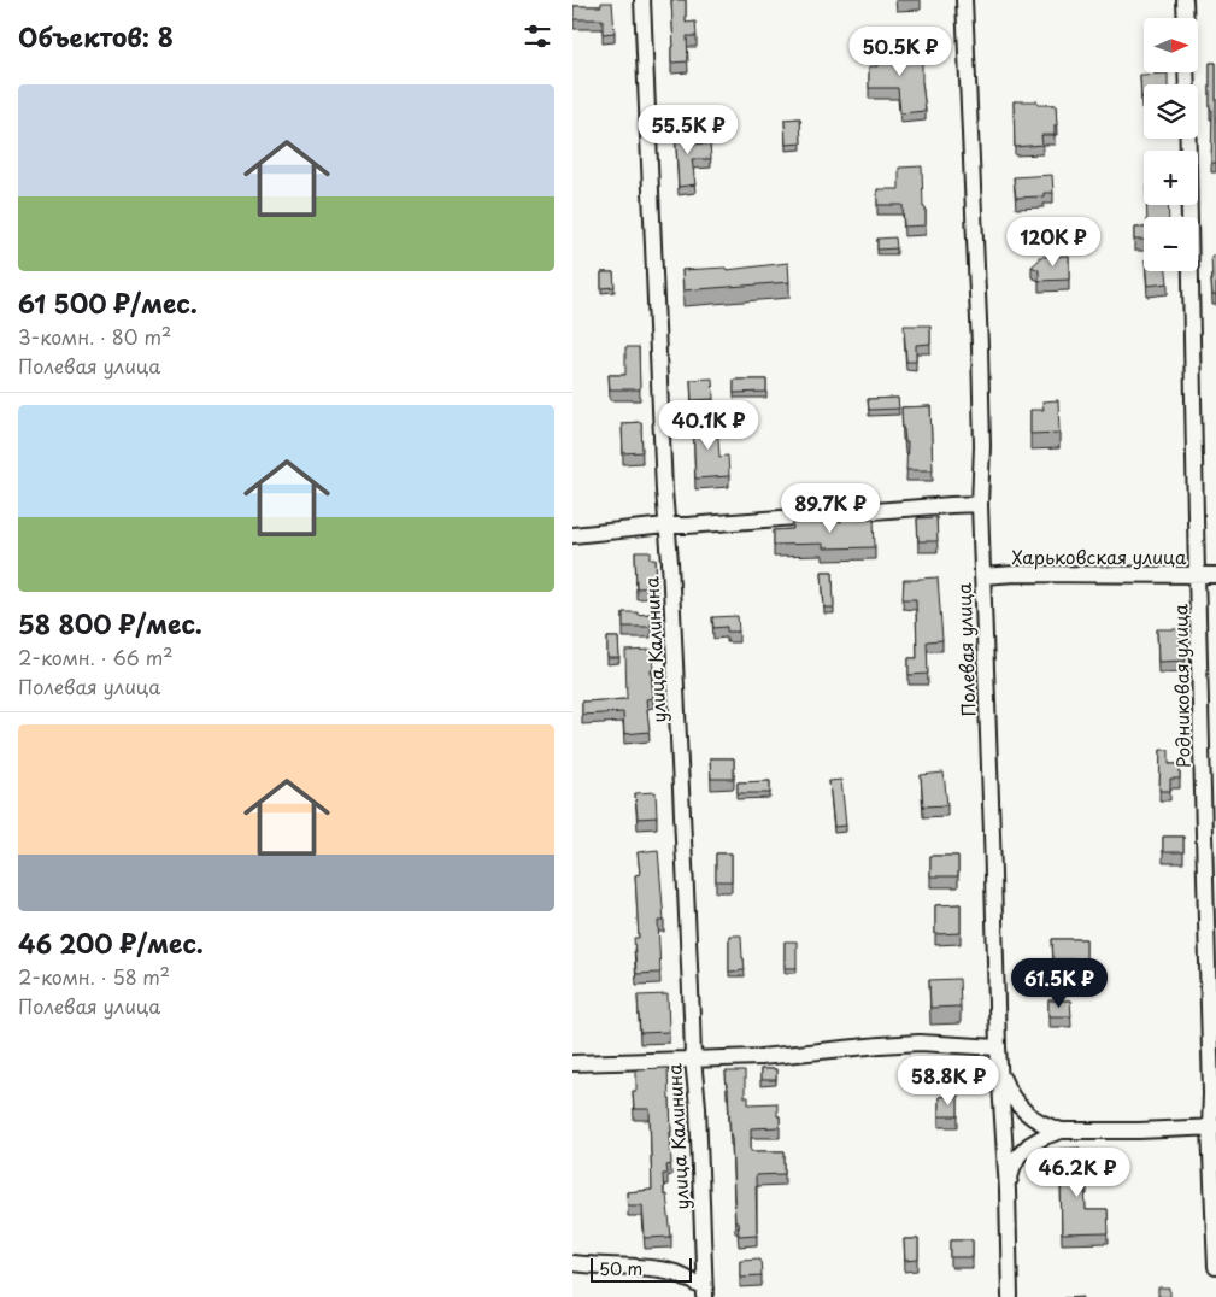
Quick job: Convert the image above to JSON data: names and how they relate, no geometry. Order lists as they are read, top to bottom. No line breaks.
{"streets":{"street":["Харьковская улица","улица Калинина","Полевая улица","Родниковая улица"]},"crossings":[["Харьковская улица","Полевая улица"],["Харьковская улица","Родниковая улица"]],"scale_bar":"50 m","north":"right","page":{"heading":"Объектов: 8","map_buttons":["+","−"],"price":["50.5K ₽","55.5K ₽","120K ₽","40.1K ₽","89.7K ₽","61.5K ₽","58.8K ₽","46.2K ₽"],"list":[{"name":"61 500 ₽/мес.","note":"3-комн. · 80 m² · Полевая улица"},{"name":"58 800 ₽/мес.","note":"2-комн. · 66 m² · Полевая улица"},{"name":"46 200 ₽/мес.","note":"2-комн. · 58 m² · Полевая улица"}],"scale":"50 m"}}
